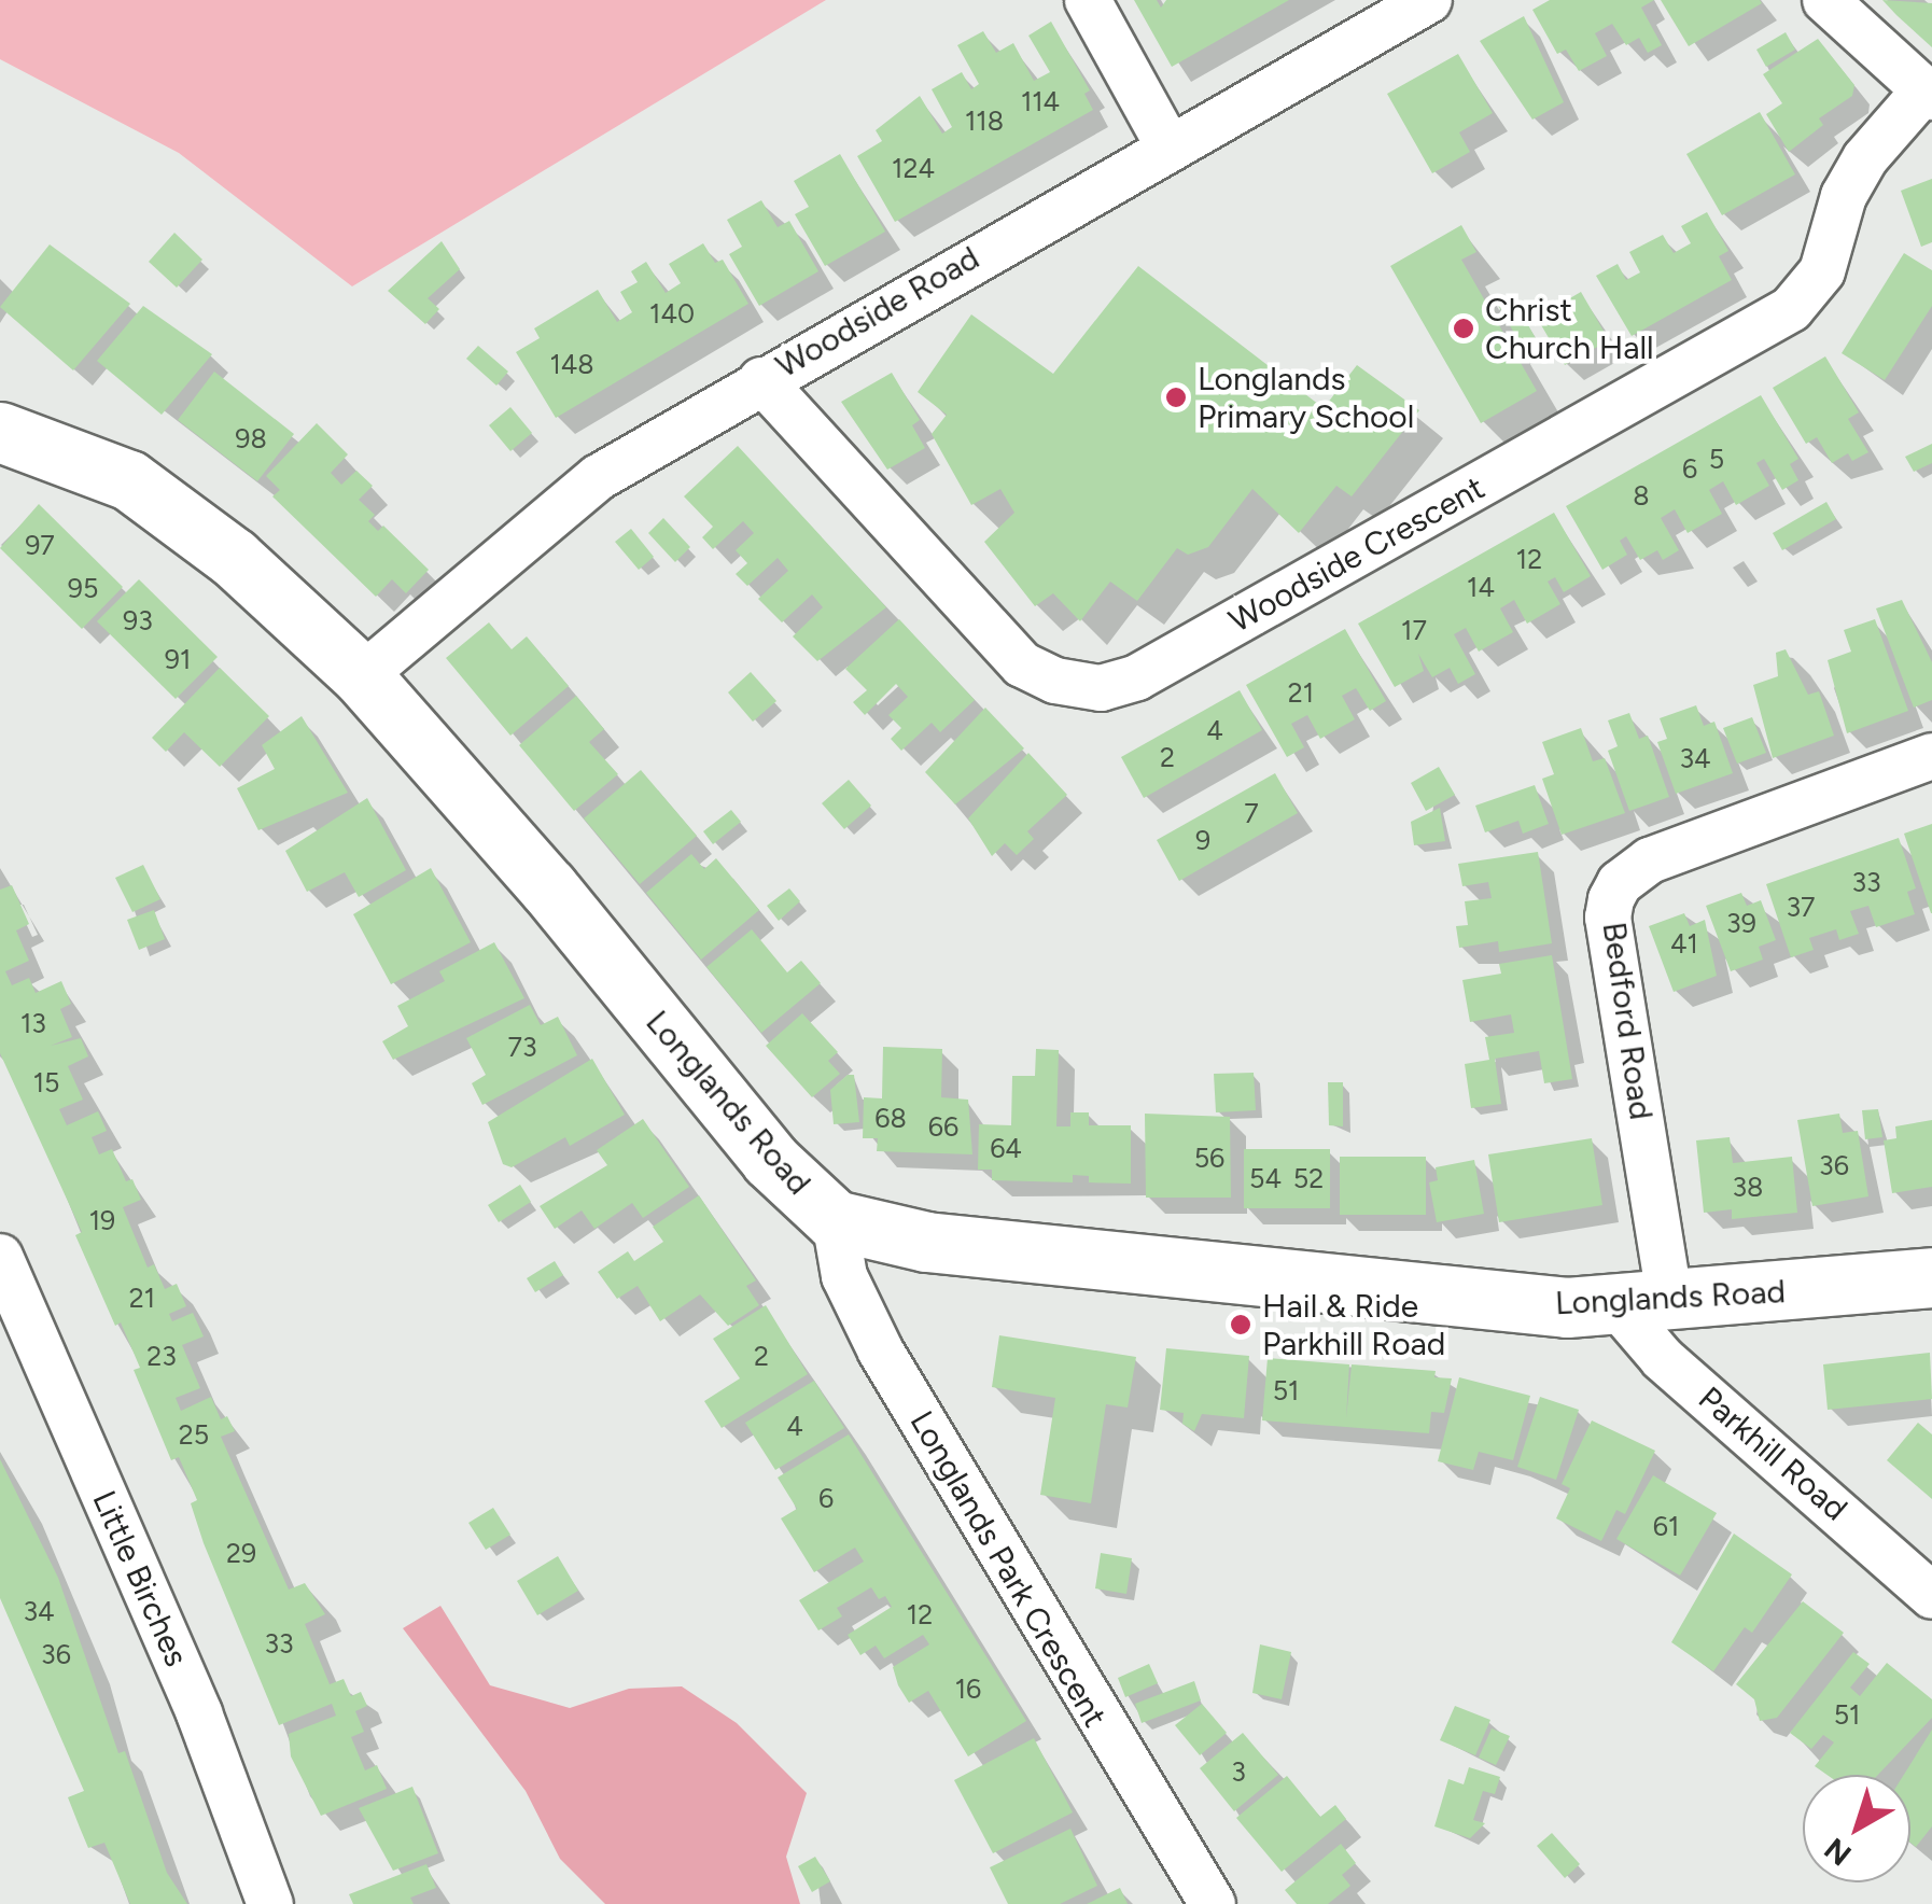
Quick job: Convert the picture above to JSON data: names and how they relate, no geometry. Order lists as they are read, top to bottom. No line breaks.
{"streets":{"street":["Woodside Road","Woodside Crescent","Bedford Road","Longlands Road","Parkhill Road","Longlands Park Crescent","Little Birches"]},"crossings":[["Woodside Road","Woodside Crescent"],["Woodside Road","Longlands Road"],["Bedford Road","Longlands Road"],["Bedford Road","Parkhill Road"],["Longlands Road","Parkhill Road"],["Longlands Road","Longlands Park Crescent"]],"places":["Christ Church Hall","Longlands Primary School","Hail & Ride Parkhill Road"],"house_numbers":["114","118","124","140","148","98","5","6","8","97","12","14","95","93","17","91","21","4","2","34","7","9","33","37","39","41","13","73","15","68","66","64","56","36","54","52","38","19","21","23","2","51","4","25","6","61","29","34","12","33","36","16","51","3"],"north":"bottom left"}
